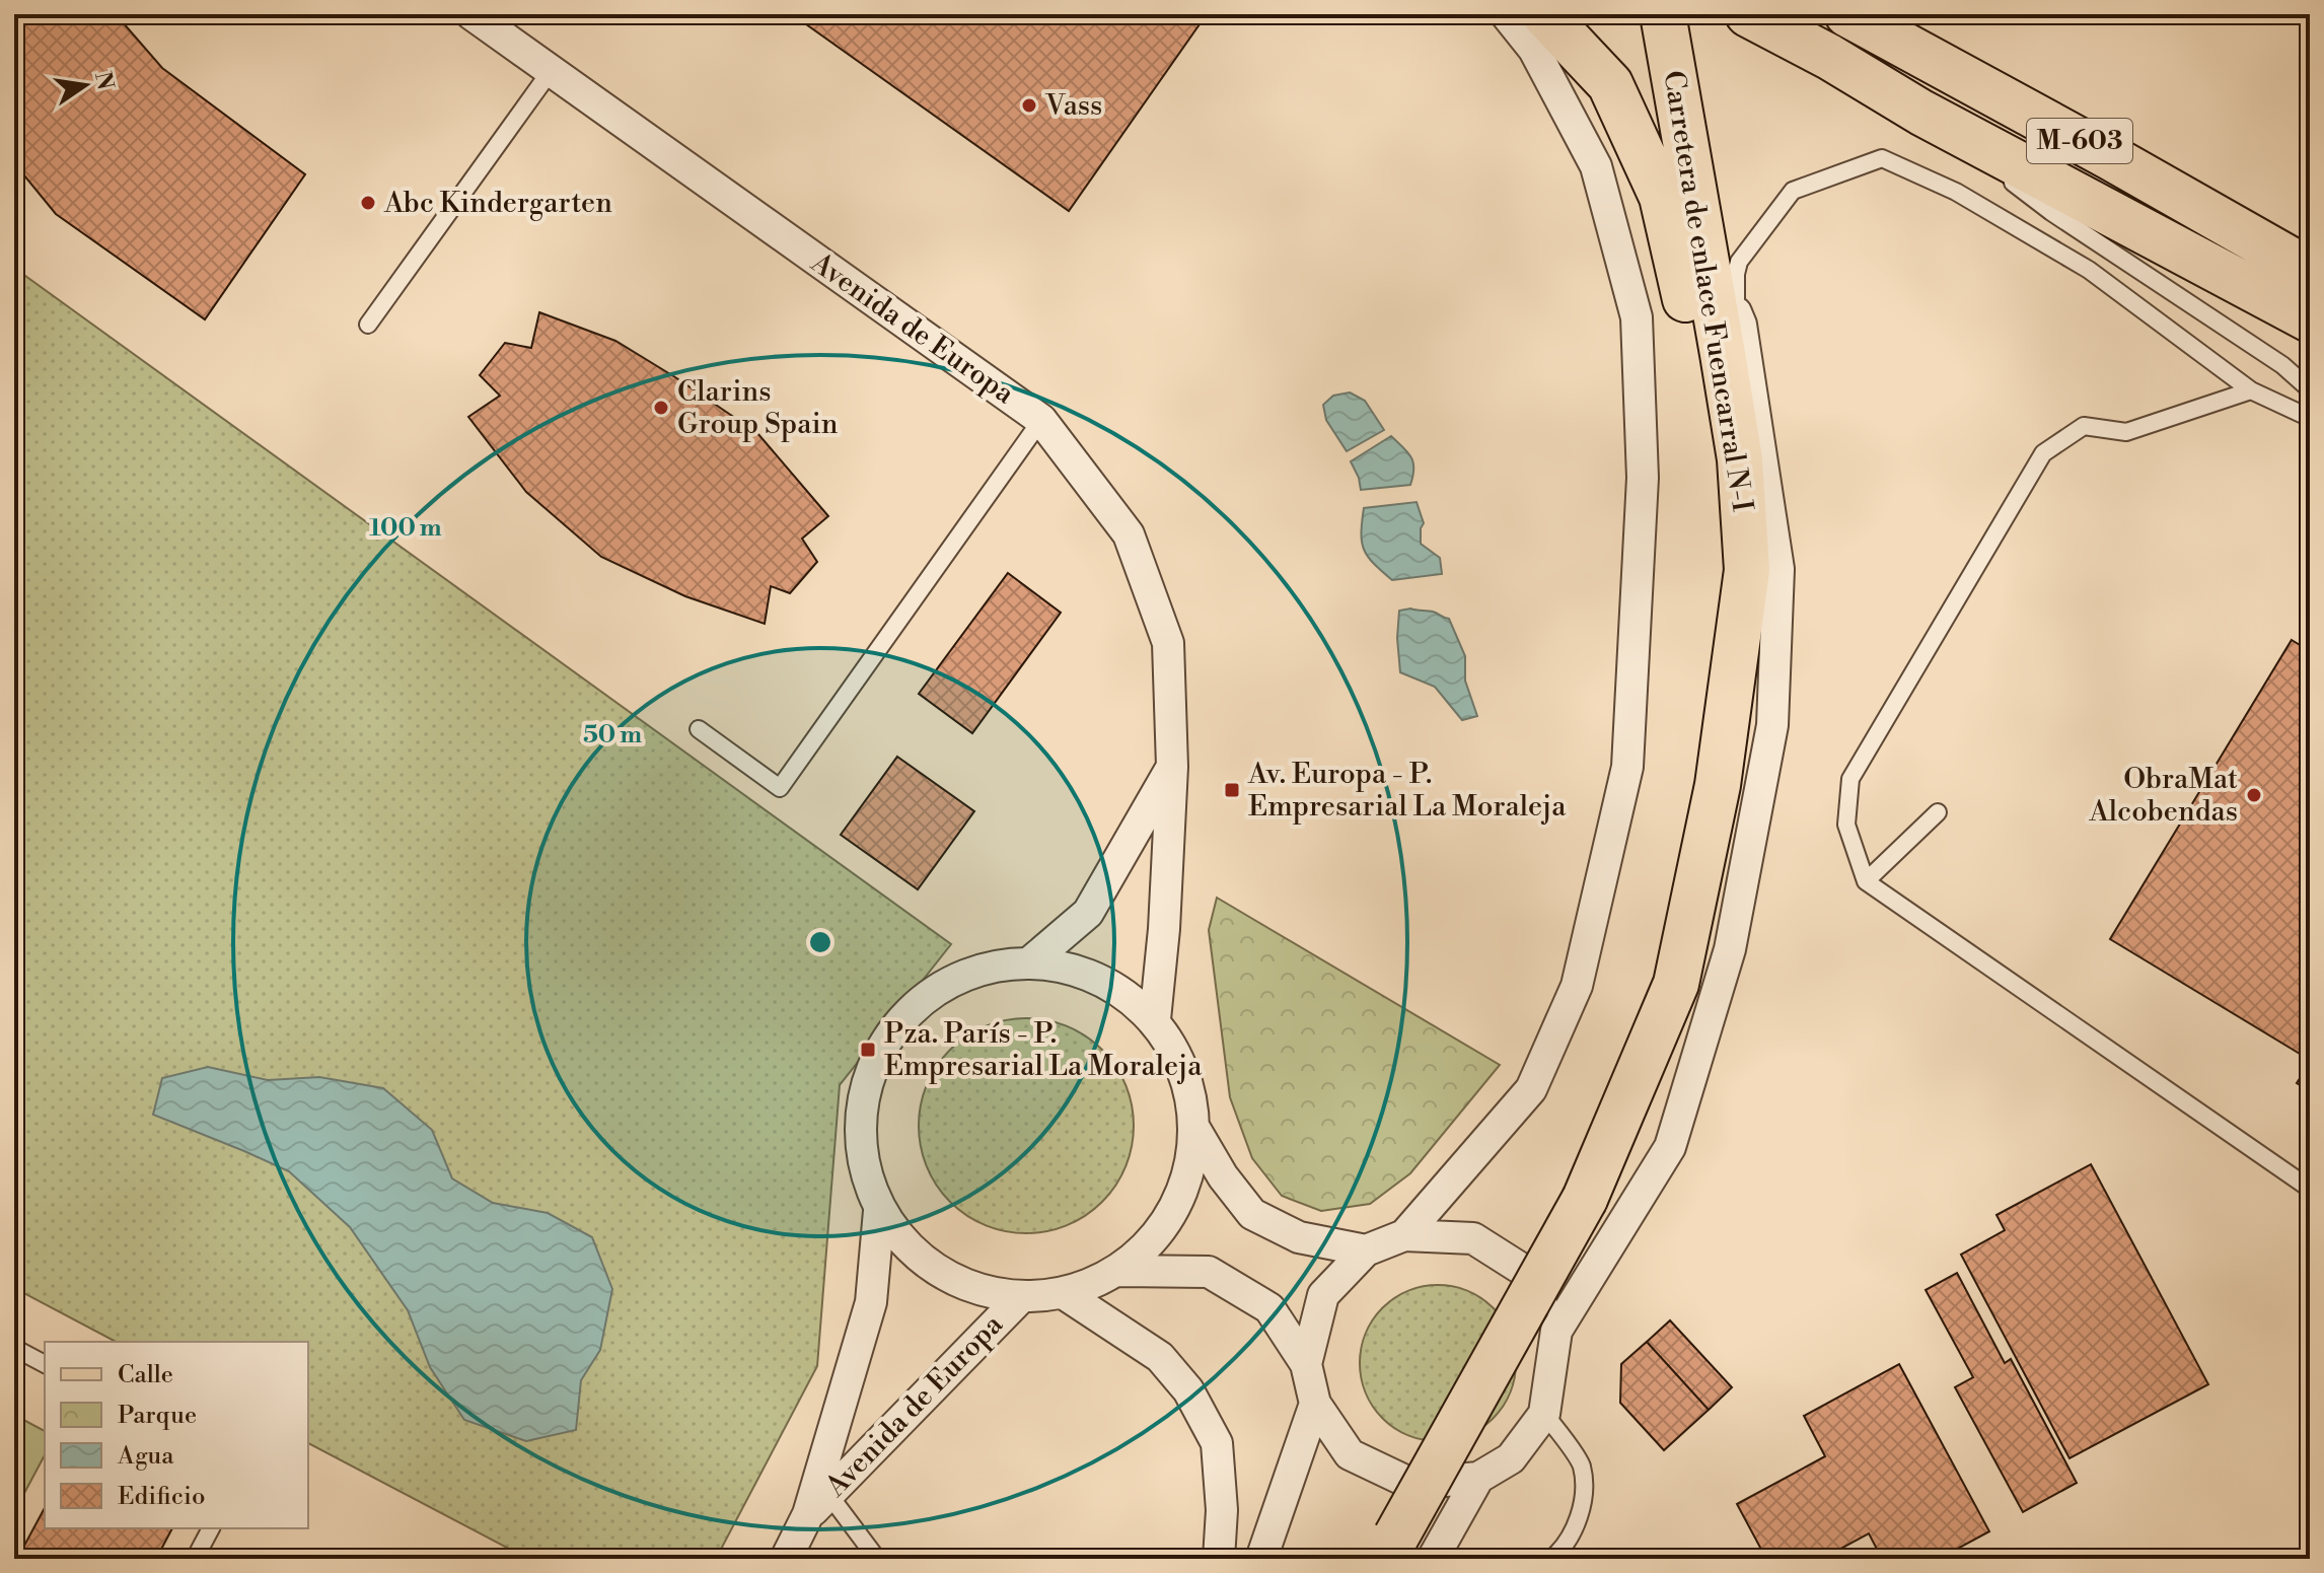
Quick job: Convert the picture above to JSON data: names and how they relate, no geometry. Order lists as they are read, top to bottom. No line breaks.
{"streets":{"main road":["M-603","Carretera de enlace Fuencarral N-I"],"street":["Avenida de Europa"]},"places":{"other":["Vass","Abc Kindergarten","Clarins Group Spain","ObraMat Alcobendas"],"transit":["Av. Europa - P. Empresarial La Moraleja","Pza. París - P. Empresarial La Moraleja"]},"legend":["Calle","Parque","Agua","Edificio"],"north":"right","rings":["100 m","50 m"]}
